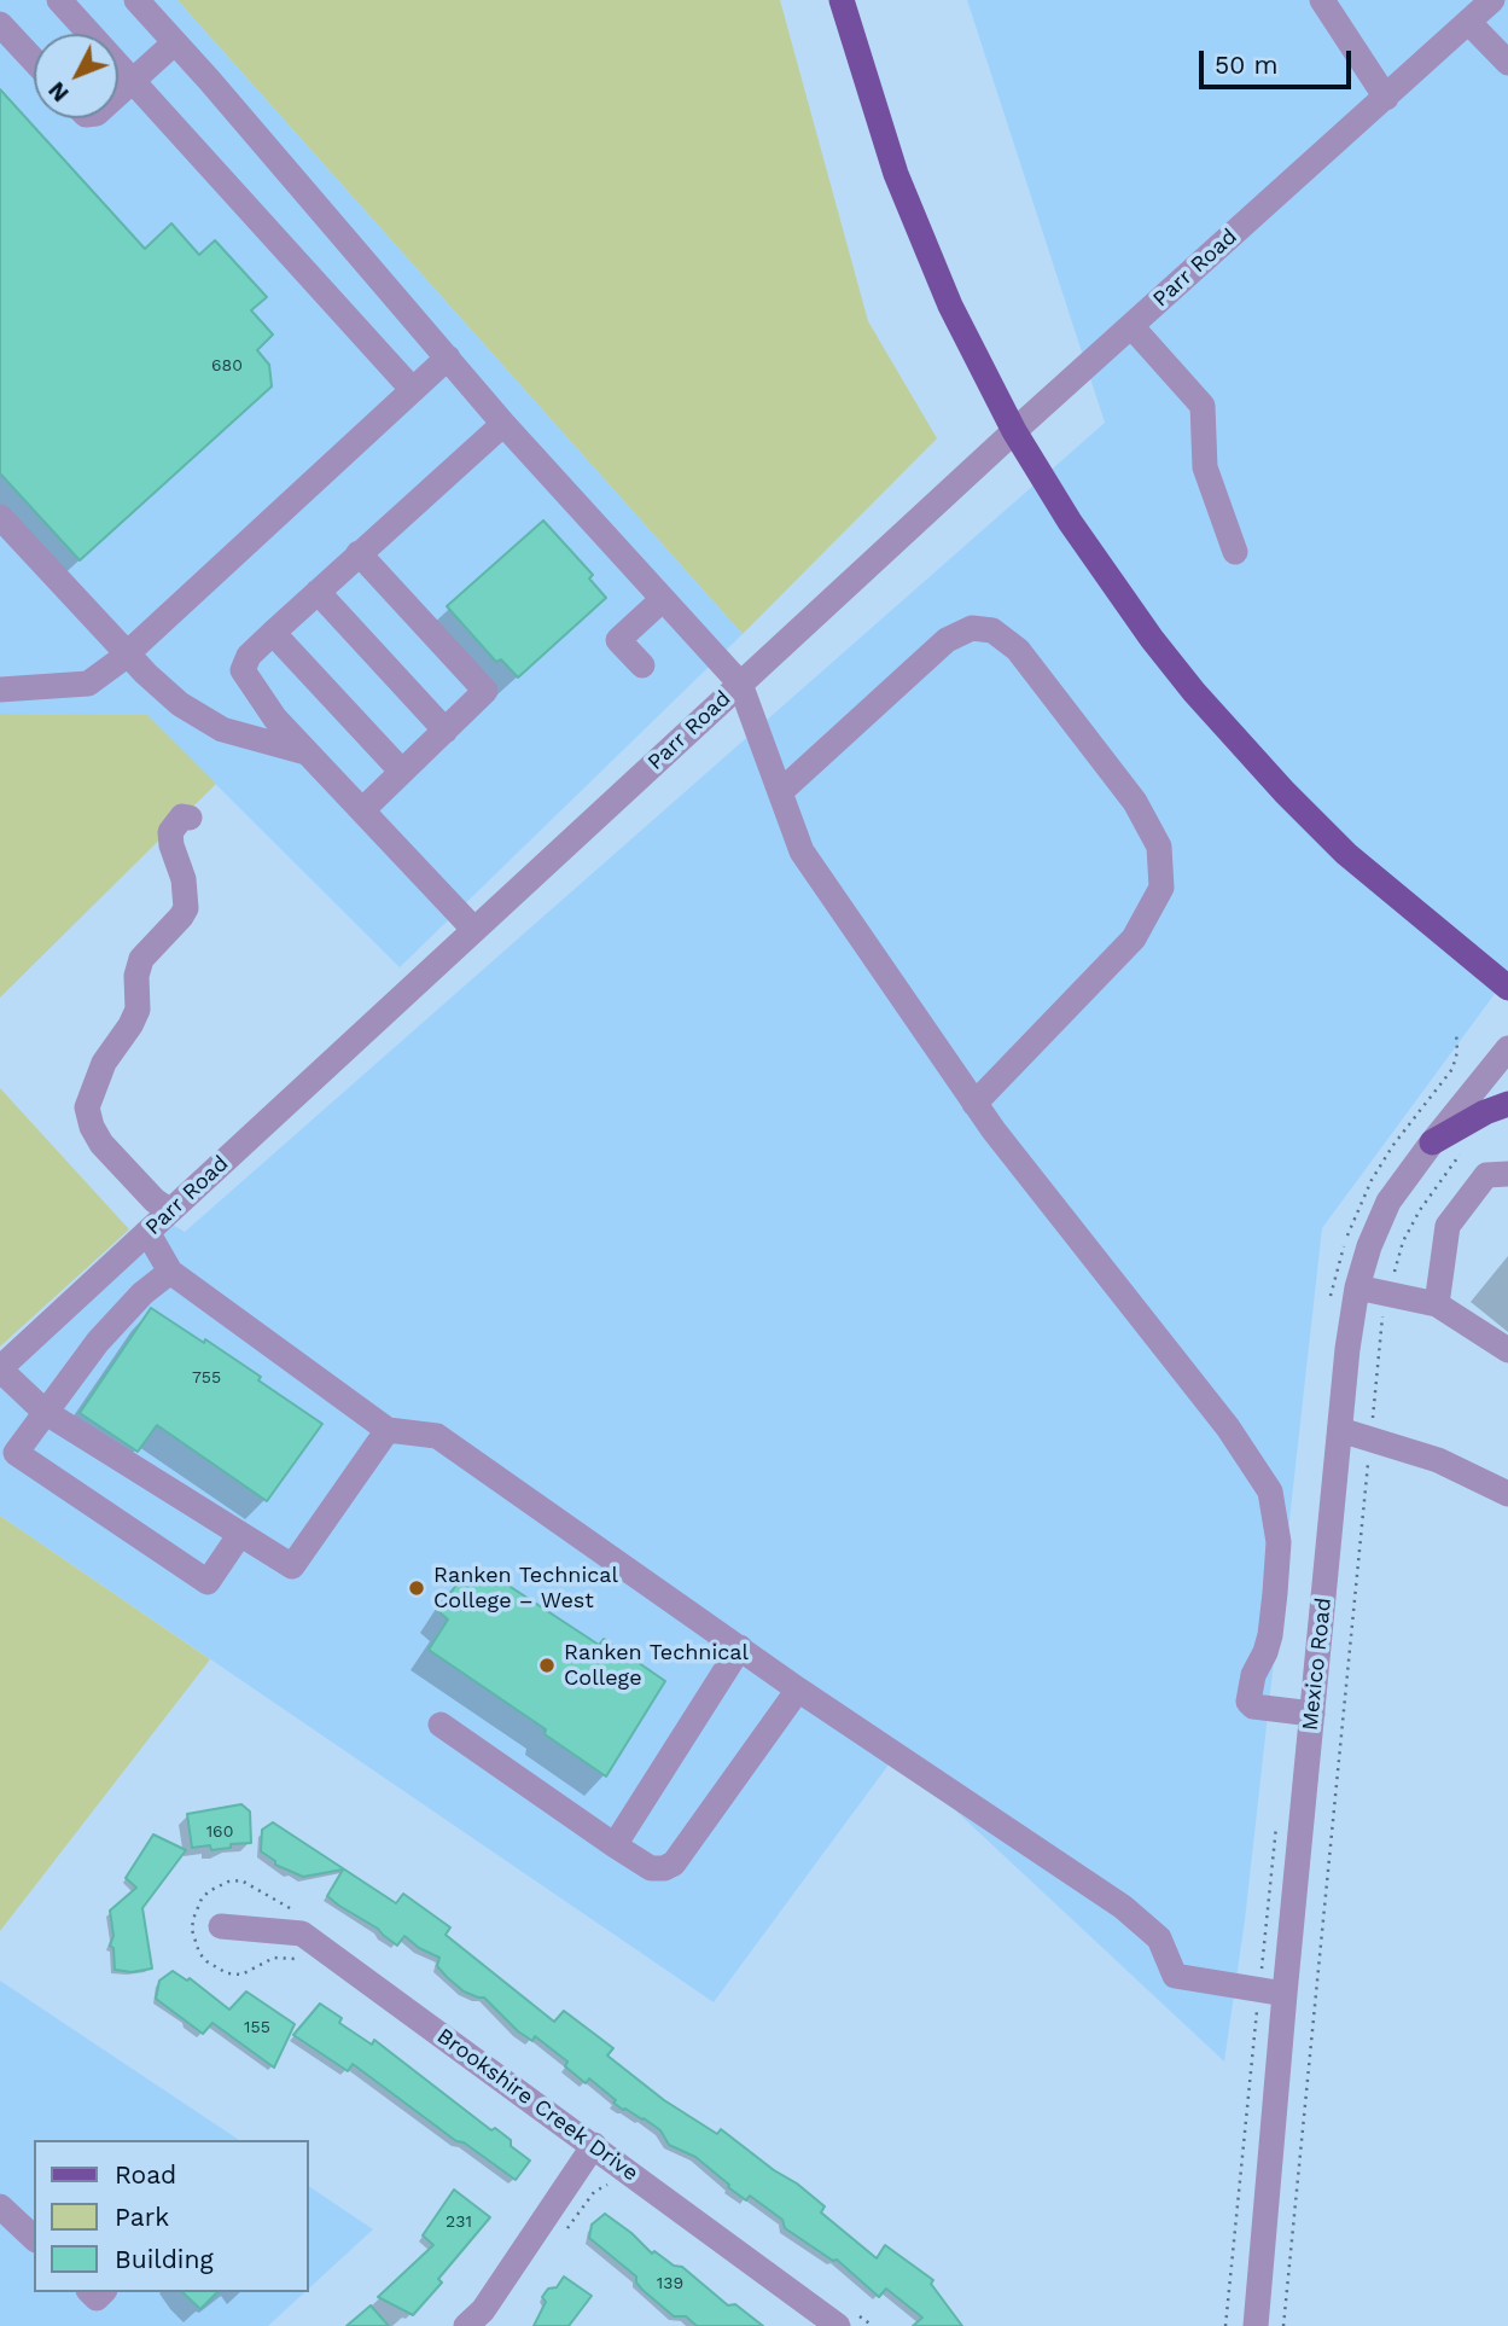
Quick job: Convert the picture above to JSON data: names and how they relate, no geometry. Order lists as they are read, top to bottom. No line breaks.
{"streets":{"street":["Parr Road","Mexico Road","Brookshire Creek Drive"]},"places":["Ranken Technical College – West","Ranken Technical College"],"house_numbers":["680","755","160","155","231","139"],"legend":["Road","Park","Building"],"scale_bar":"50 m","north":"bottom left"}
